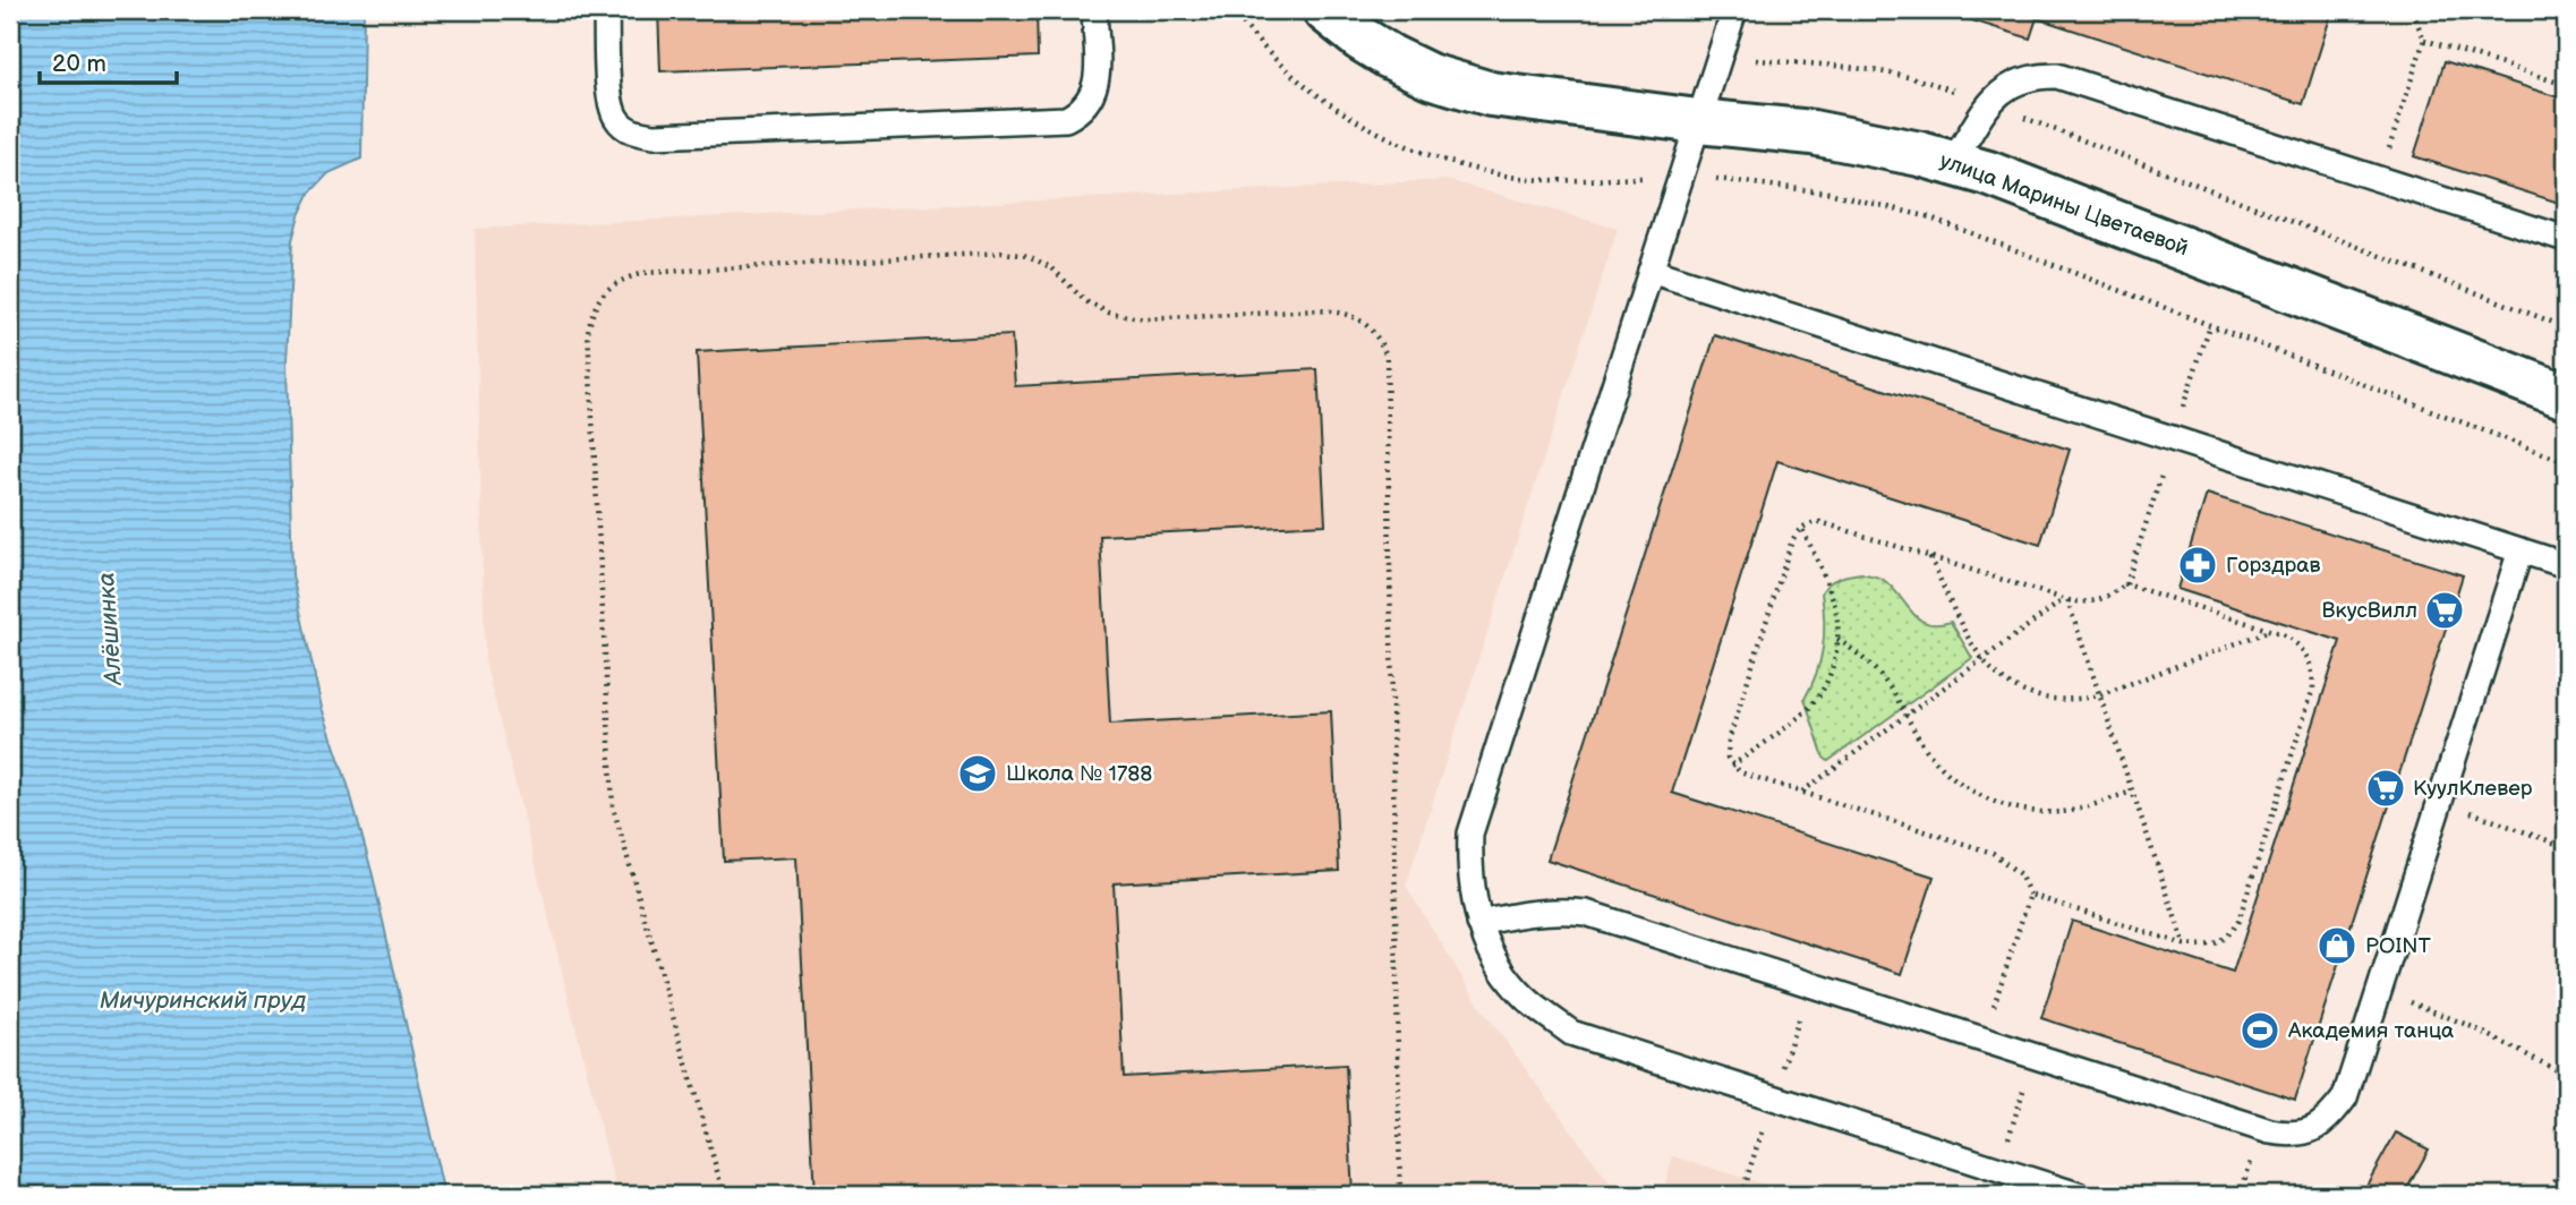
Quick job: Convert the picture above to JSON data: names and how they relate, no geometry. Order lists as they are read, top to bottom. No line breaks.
{"streets":{"street":["улица Марины Цветаевой"]},"water":["Алёшинка","Мичуринский пруд"],"places":{"pharmacy":["Горздрав"],"supermarket":["ВкусВилл","КуулКлевер"],"school or university":["Школа № 1788"],"shop":["POINT"],"sports":["Академия танца"]},"scale_bar":"20 m"}
